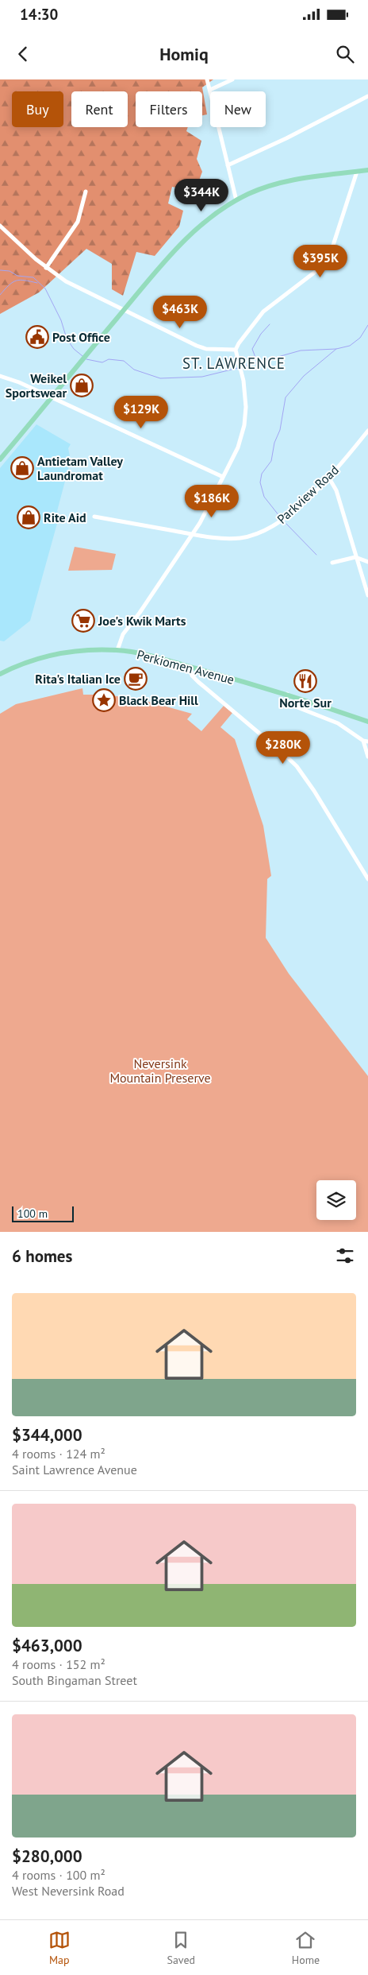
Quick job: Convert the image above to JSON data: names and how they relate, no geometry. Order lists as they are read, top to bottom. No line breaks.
{"streets":{"main road":["Perkiomen Avenue"],"street":["Parkview Road"]},"districts":["ST. LAWRENCE"],"parks":["Neversink Mountain Preserve"],"places":{"public building":["Post Office"],"shop":["Weikel Sportswear","Antietam Valley Laundromat","Rite Aid"],"supermarket":["Joe's Kwik Marts"],"cafe":["Rita's Italian Ice"],"restaurant":["Norte Sur"],"place":["Black Bear Hill"]},"scale_bar":"100 m","page":{"status":"14:30","header":"Homiq","chip":["Buy","Rent","Filters","New"],"price":["$344K","$395K","$463K","$129K","$186K","$280K"],"scale":"100 m","heading":"6 homes","list":[{"name":"$344,000","note":"4 rooms · 124 m² · Saint Lawrence Avenue"},{"name":"$463,000","note":"4 rooms · 152 m² · South Bingaman Street"},{"name":"$280,000","note":"4 rooms · 100 m² · West Neversink Road"}],"tabs":["Map","Saved","Home"]}}
